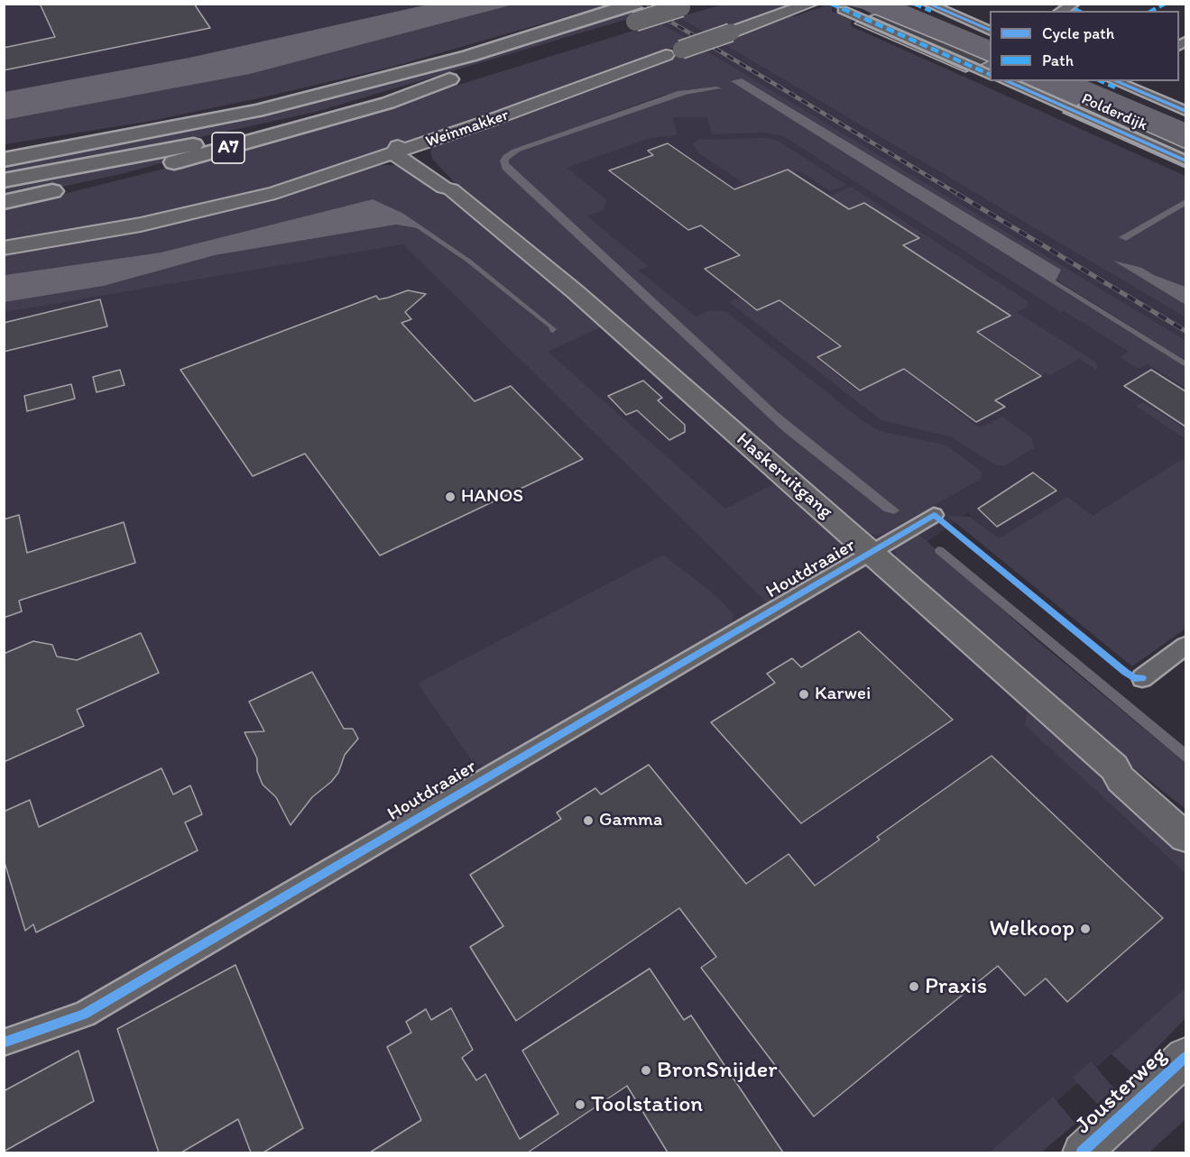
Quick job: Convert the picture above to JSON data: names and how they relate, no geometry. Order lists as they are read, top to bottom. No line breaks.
{"streets":{"highway":["A7"],"main road":["Weinmakker","Haskeruitgang","Jousterweg"],"street":["Polderdijk","Houtdraaier"]},"crossings":[["Weinmakker","Haskeruitgang"],["Haskeruitgang","Houtdraaier"]],"places":["HANOS","Karwei","Gamma","Welkoop","Praxis","BronSnijder","Toolstation"],"legend":["Cycle path","Path"]}
